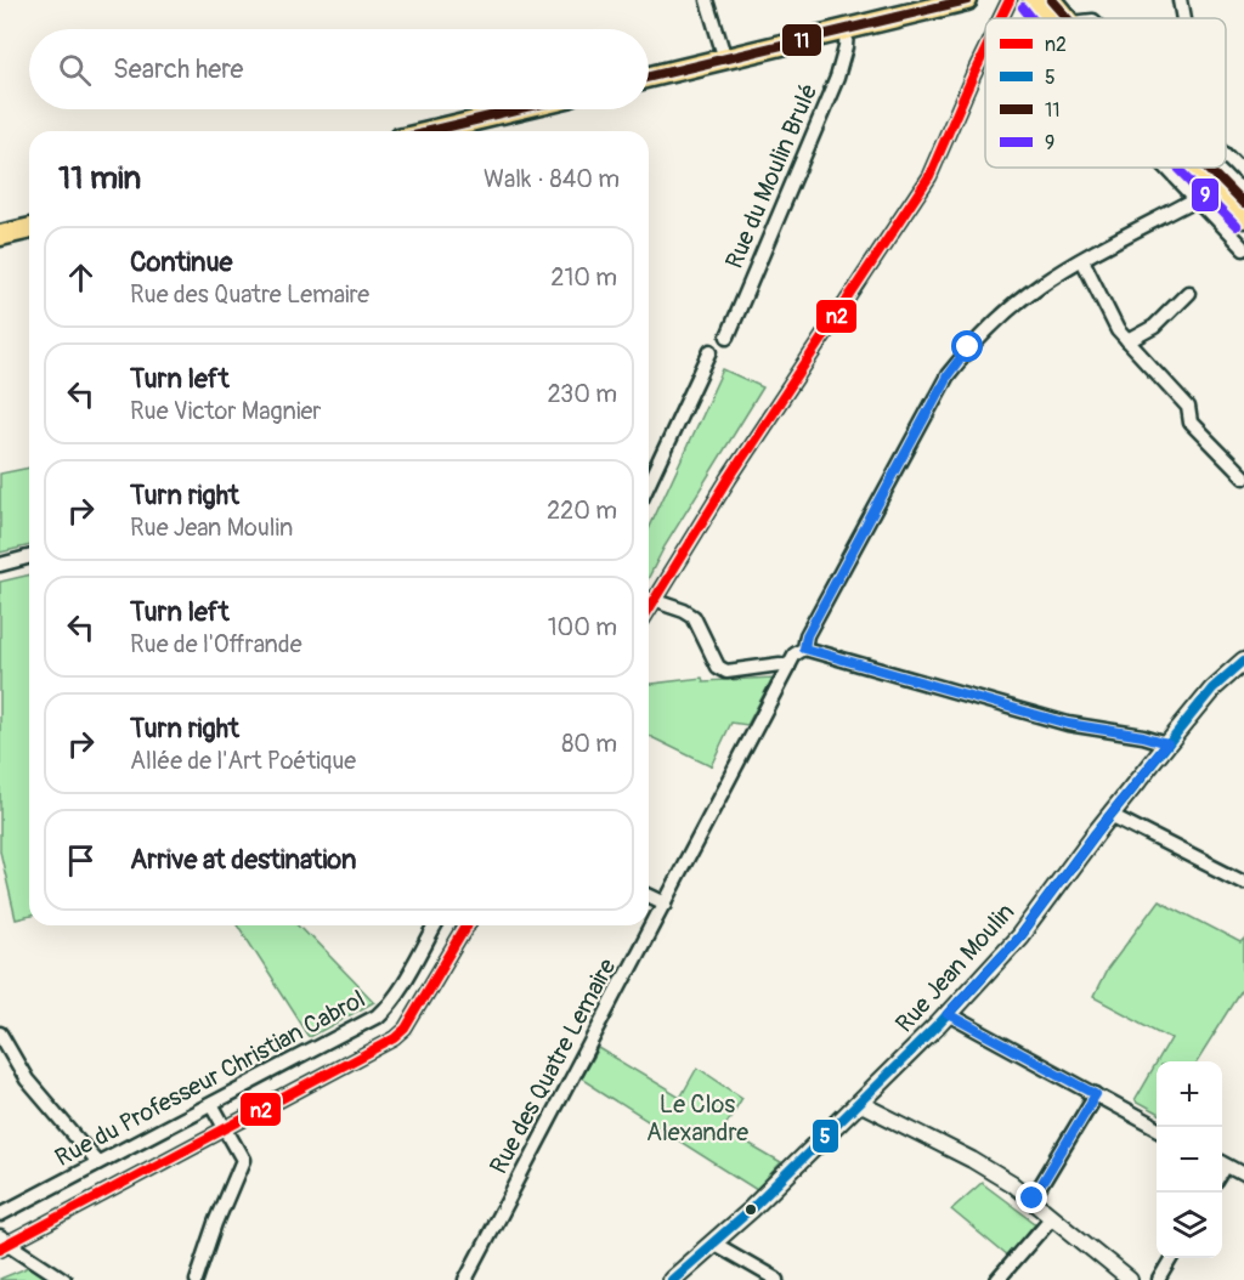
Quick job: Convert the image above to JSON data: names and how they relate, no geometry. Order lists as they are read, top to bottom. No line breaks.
{"streets":{"main road":["Rue Jean Moulin"],"street":["Rue du Moulin Brulé","Rue des Quatre Lemaire","Rue du Professeur Christian Cabrol"]},"parks":["Le Clos Alexandre"],"lines":["transit line n2","transit line 11","transit line 9","transit line 5"],"legend":["n2","5","11","9"],"page":{"search":"Search here","heading":["11 min","Walk · 840 m"],"list":[["Continue","Rue des Quatre Lemaire","210 m"],["Turn left","Rue Victor Magnier","230 m"],["Turn right","Rue Jean Moulin","220 m"],["Turn left","Rue de l'Offrande","100 m"],["Turn right","Allée de l'Art Poétique","80 m"],"Arrive at destination"],"map_buttons":["+","−"]}}
